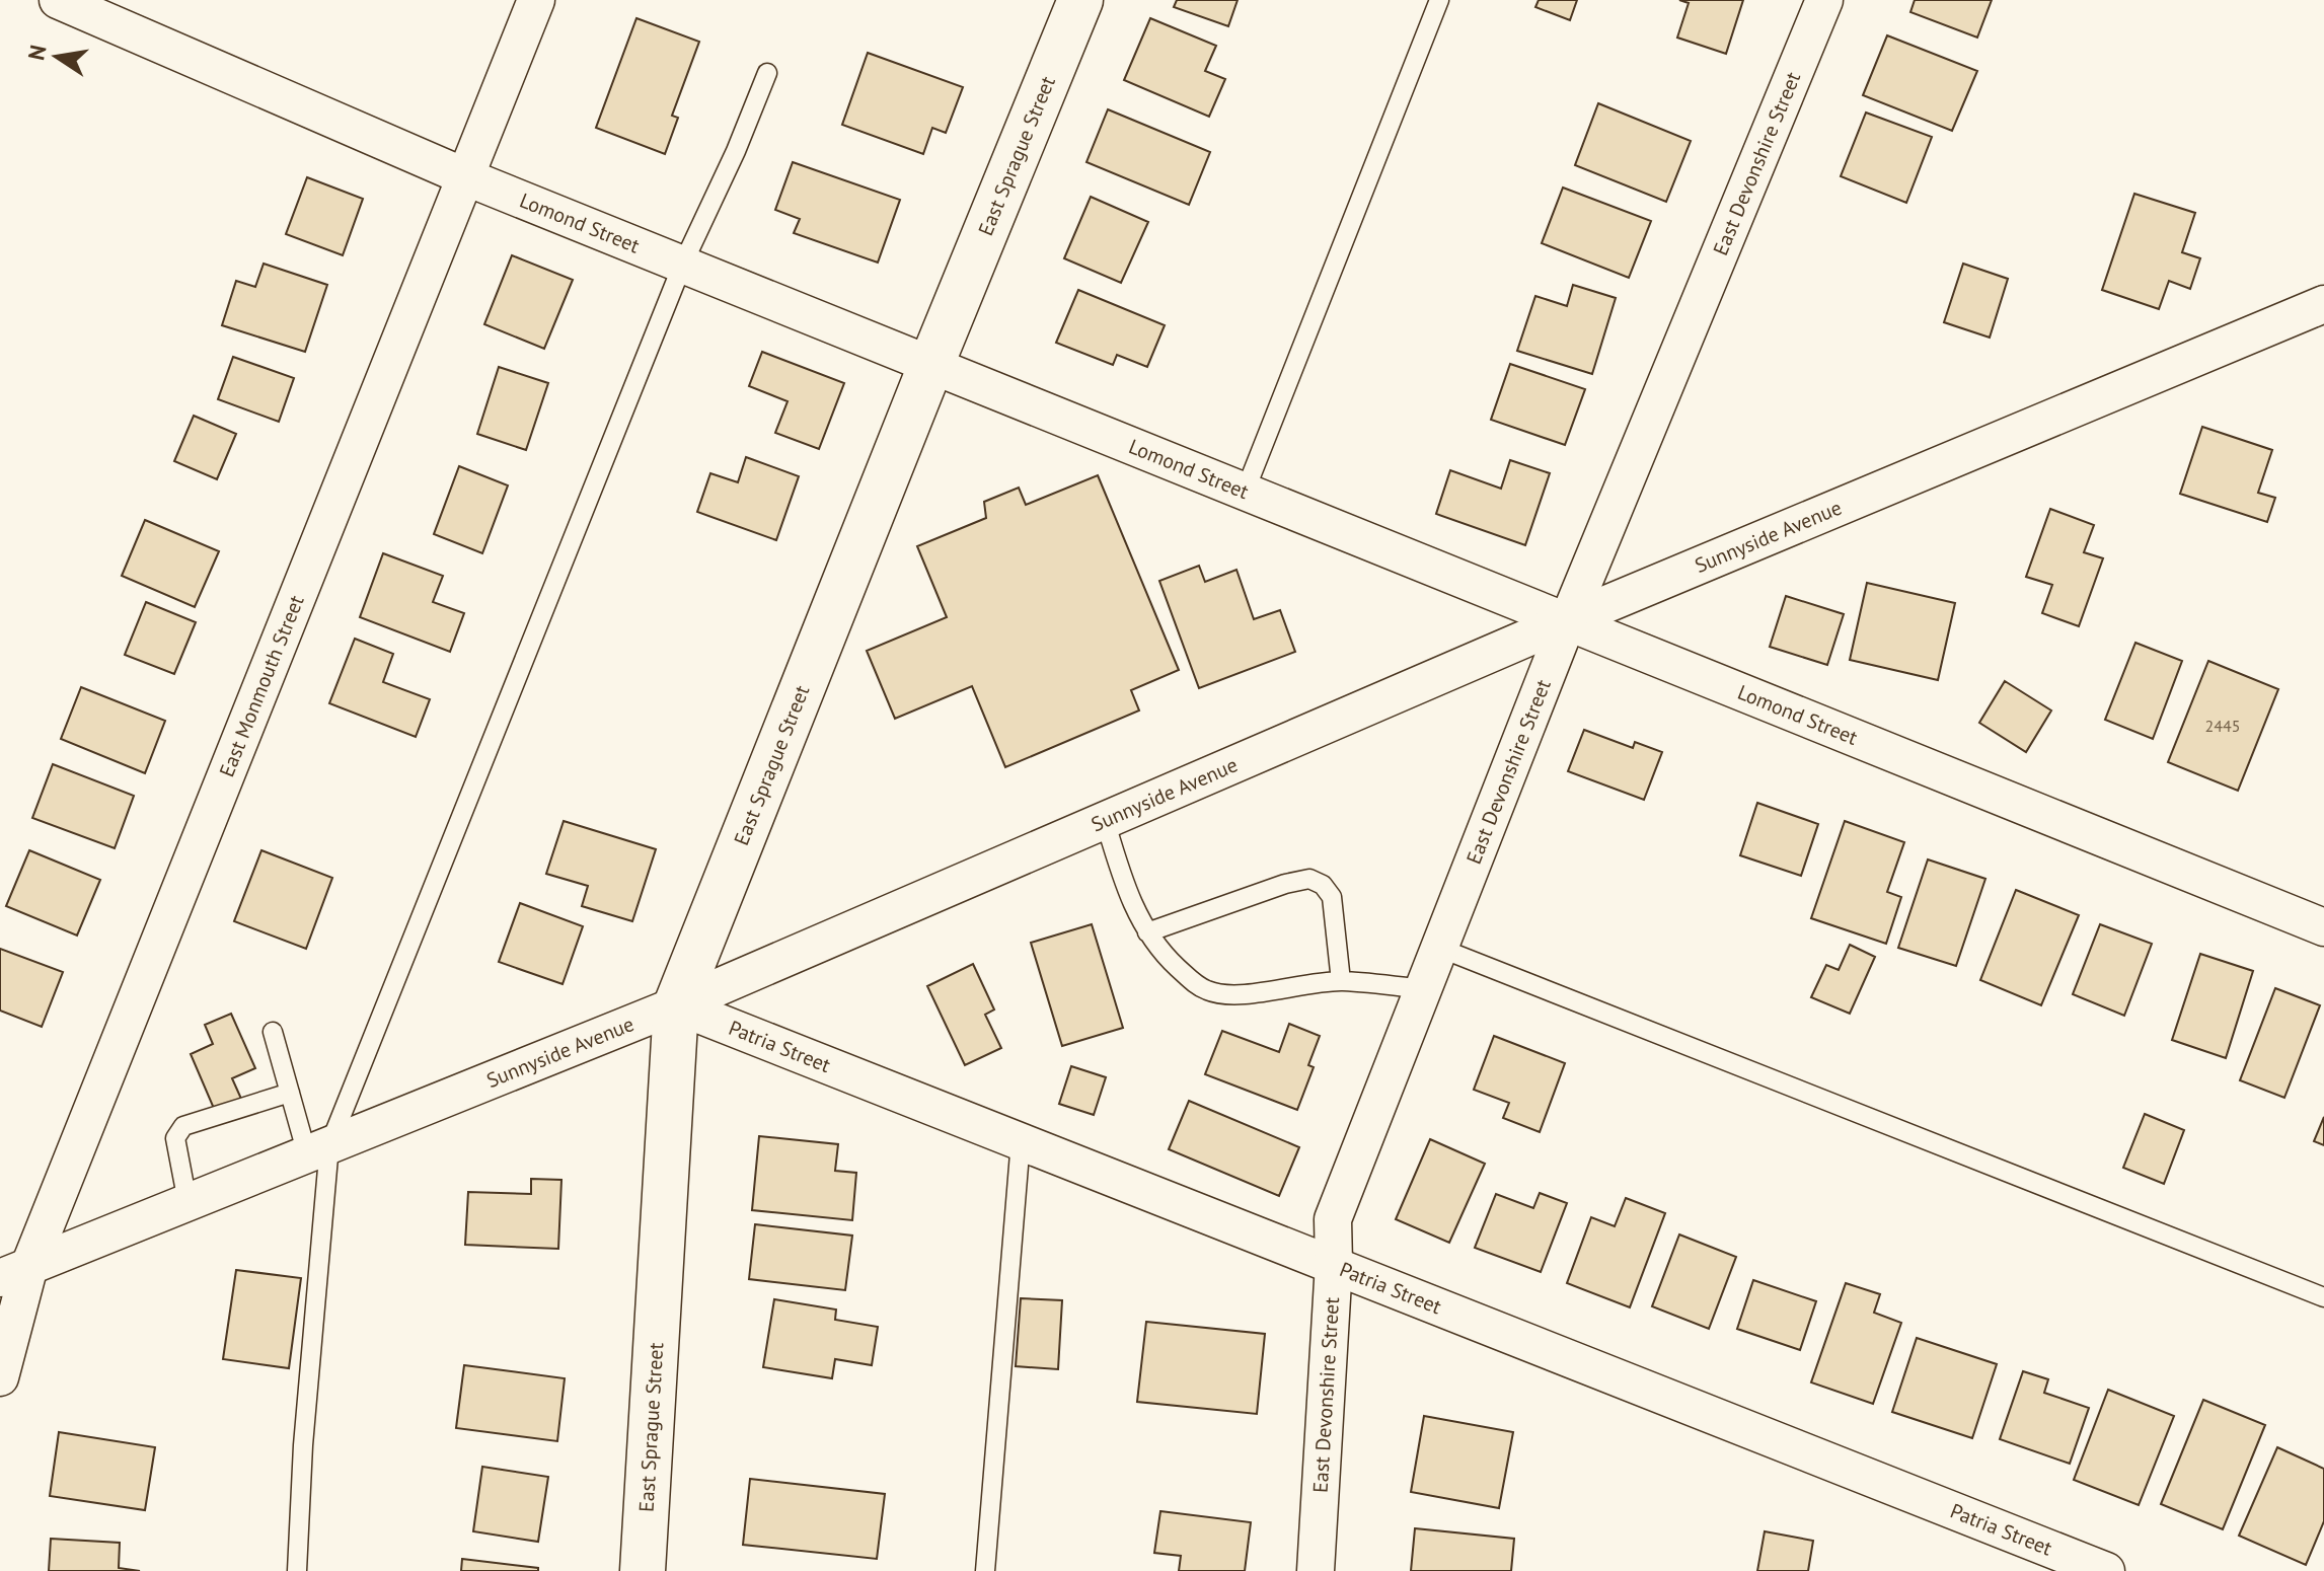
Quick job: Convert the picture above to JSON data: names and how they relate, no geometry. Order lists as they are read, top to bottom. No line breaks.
{"streets":{"main road":["East Sprague Street"],"street":["East Devonshire Street","Lomond Street","Sunnyside Avenue","East Monmouth Street","Patria Street"]},"crossings":[["East Sprague Street","Lomond Street"],["East Sprague Street","Sunnyside Avenue"],["East Sprague Street","Patria Street"],["East Devonshire Street","Lomond Street"],["East Devonshire Street","Sunnyside Avenue"],["East Devonshire Street","Patria Street"],["Lomond Street","Sunnyside Avenue"],["Lomond Street","East Monmouth Street"],["Sunnyside Avenue","East Monmouth Street"],["Sunnyside Avenue","Patria Street"]],"house_numbers":["2445"],"north":"left"}
